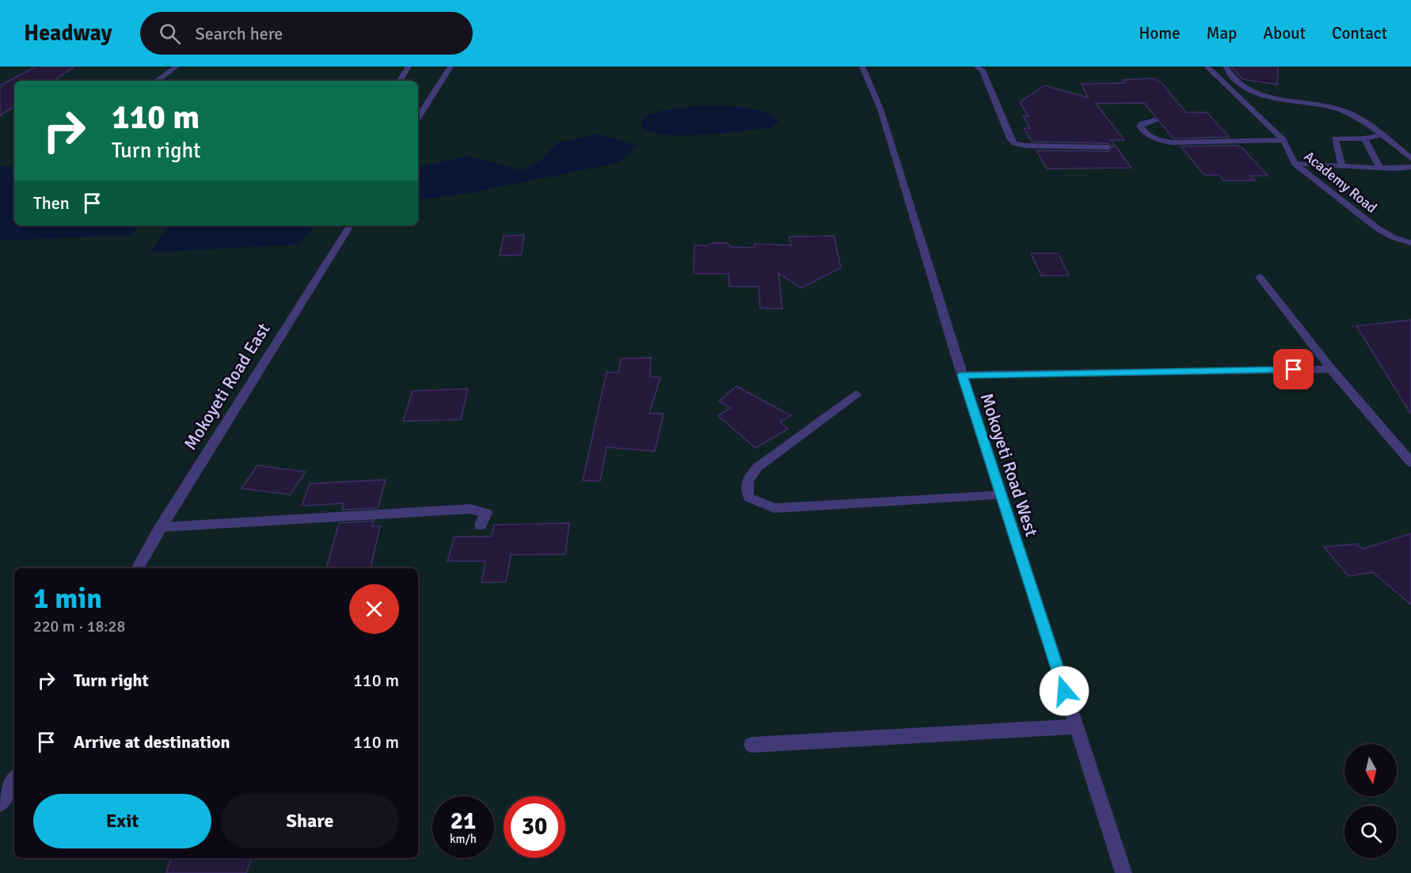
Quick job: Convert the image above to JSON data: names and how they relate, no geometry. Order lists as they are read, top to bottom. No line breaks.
{"streets":{"street":["Academy Road","Mokoyeti Road East","Mokoyeti Road West"]},"north":"bottom","page":{"header":"Headway","search":"Search here","nav":["Home","Map","About","Contact"],"turn":["110 m","Turn right"],"then":"Then","heading":["1 min","220 m · 18:28"],"list":[{"name":"Turn right","value":"110 m"},{"name":"Arrive at destination","value":"110 m"}],"buttons":["Exit","Share"],"speed":"21 km/h","limit":"30"}}
